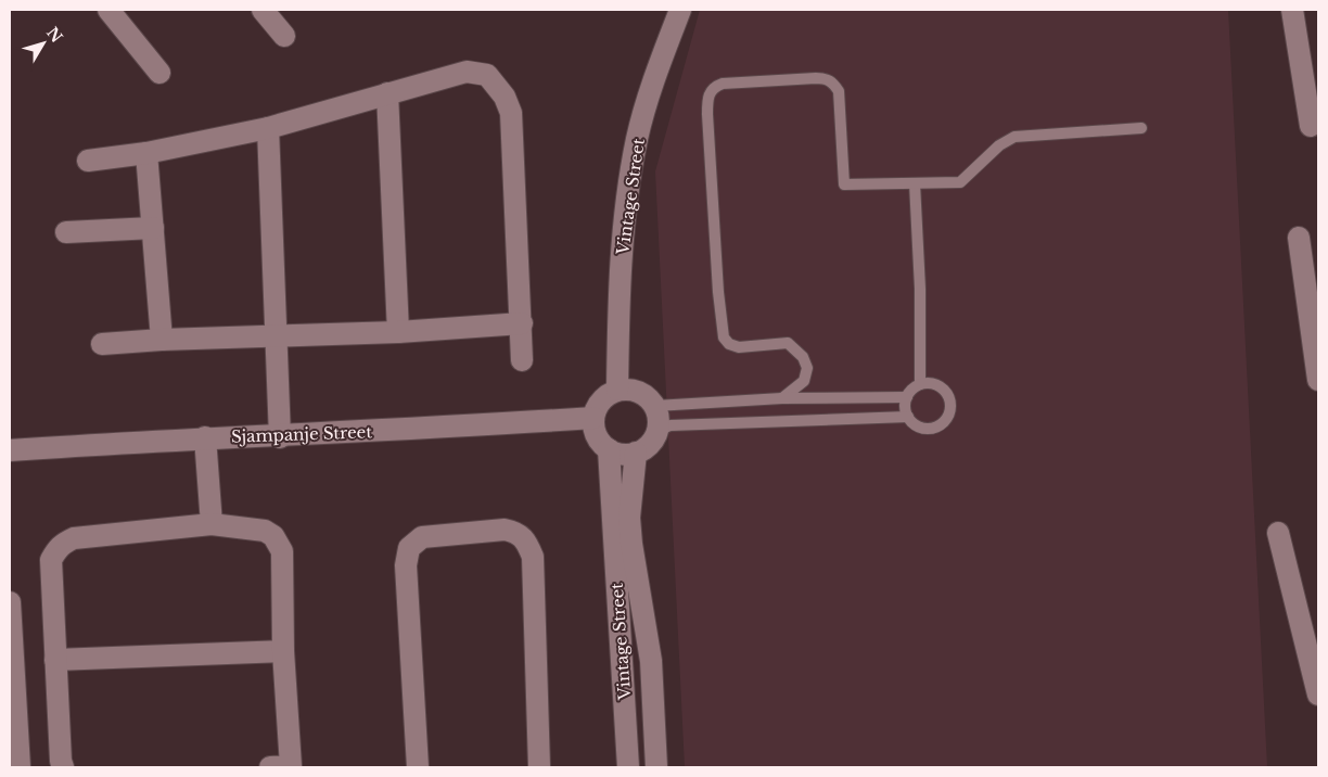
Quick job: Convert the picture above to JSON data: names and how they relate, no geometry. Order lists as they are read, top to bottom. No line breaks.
{"streets":{"street":["Vintage Street","Sjampanje Street"]},"crossings":[["Vintage Street","Sjampanje Street"]],"north":"top right"}
